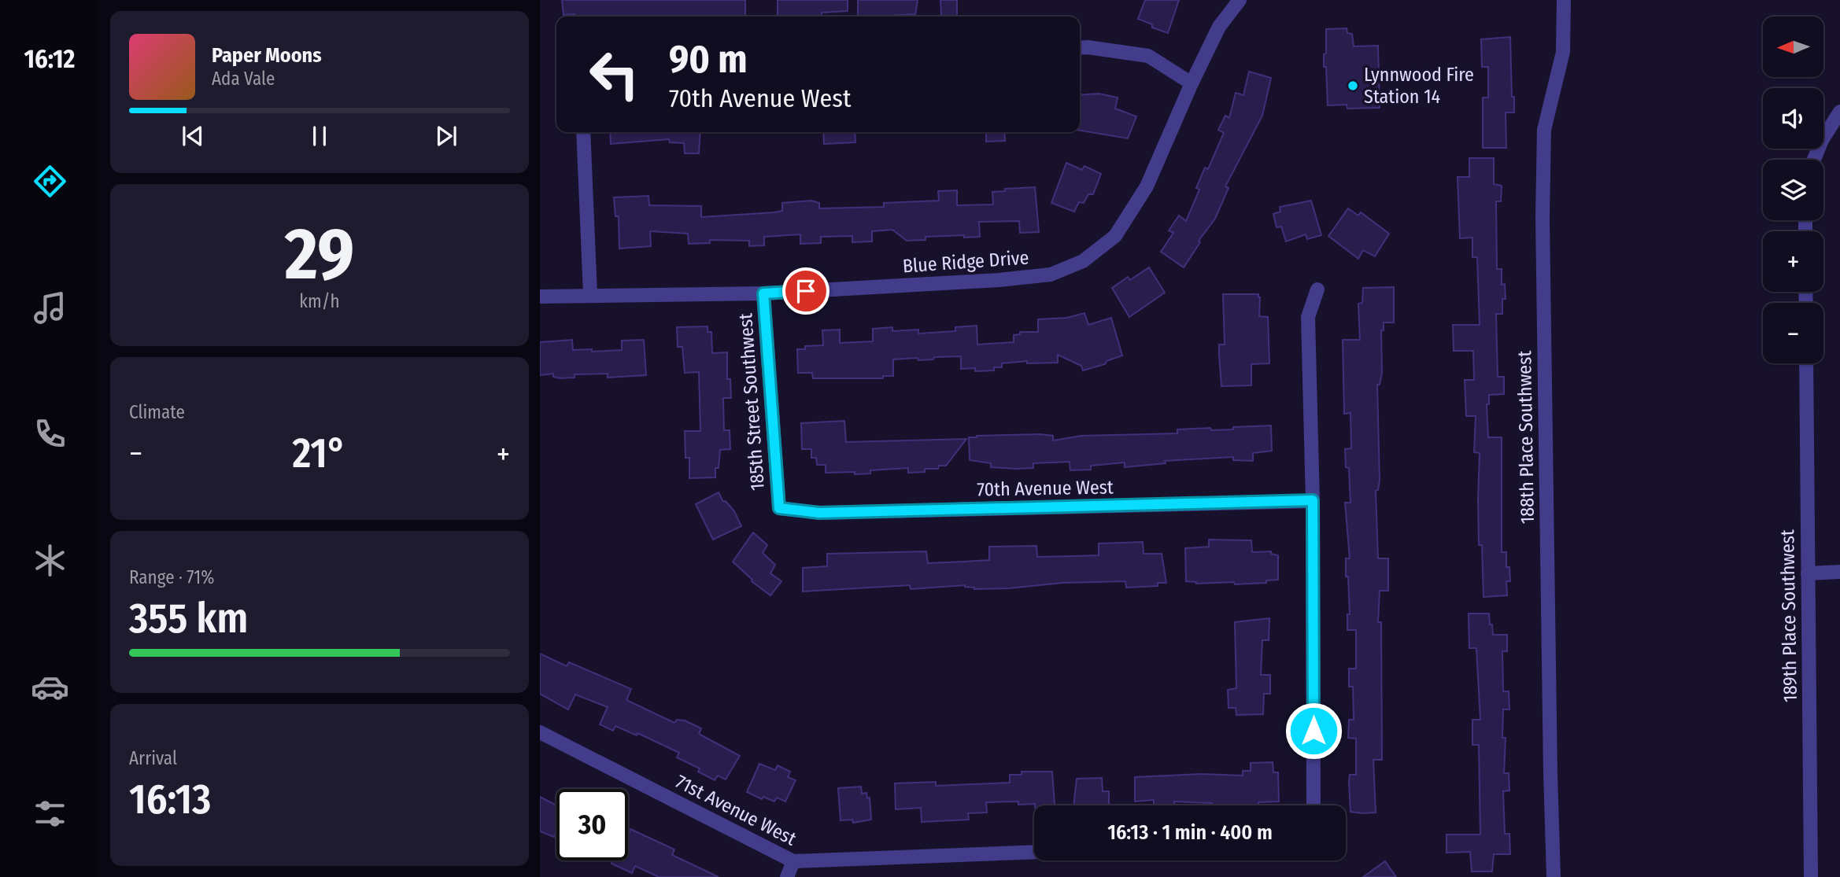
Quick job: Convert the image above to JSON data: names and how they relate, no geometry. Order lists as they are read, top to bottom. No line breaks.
{"streets":{"street":["Blue Ridge Drive","185th Street Southwest","188th Place Southwest","70th Avenue West","189th Place Southwest","71st Avenue West"]},"crossings":[["Blue Ridge Drive","185th Street Southwest"],["185th Street Southwest","70th Avenue West"]],"places":["Lynnwood Fire Station 14"],"north":"left","page":{"tabs":"16:12","map_buttons":["+","−"],"turn":["90 m","70th Avenue West"],"song":["Paper Moons","Ada Vale"],"tile":[["29","km/h"],"Climate",["Range · 71%","355 km"],["Arrival","16:13"]],"heat":["−","21°","+"],"limit":"30","trip":"16:13 · 1 min · 400 m"}}
